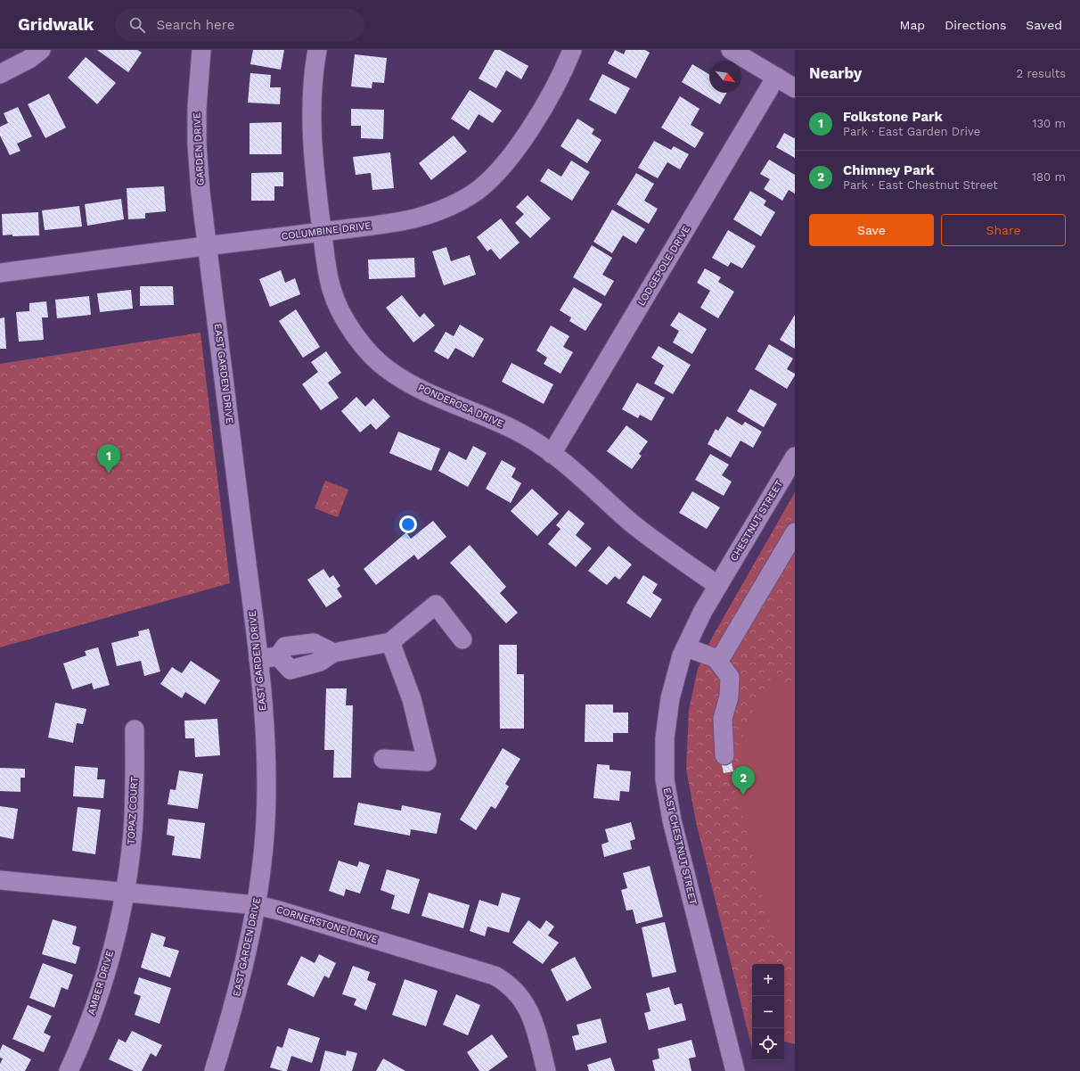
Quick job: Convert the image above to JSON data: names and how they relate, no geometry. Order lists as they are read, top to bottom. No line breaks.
{"streets":{"street":["GARDEN DRIVE","COLUMBINE DRIVE","LODGEPOLE DRIVE","EAST GARDEN DRIVE","PONDEROSA DRIVE","CHESTNUT STREET","TOPAZ COURT","EAST CHESTNUT STREET","CORNERSTONE DRIVE","AMBER DRIVE"]},"crossings":[["GARDEN DRIVE","COLUMBINE DRIVE"],["GARDEN DRIVE","EAST GARDEN DRIVE"],["COLUMBINE DRIVE","EAST GARDEN DRIVE"],["COLUMBINE DRIVE","PONDEROSA DRIVE"],["LODGEPOLE DRIVE","PONDEROSA DRIVE"],["EAST GARDEN DRIVE","CORNERSTONE DRIVE"],["PONDEROSA DRIVE","CHESTNUT STREET"],["PONDEROSA DRIVE","EAST CHESTNUT STREET"],["CHESTNUT STREET","EAST CHESTNUT STREET"],["TOPAZ COURT","CORNERSTONE DRIVE"],["TOPAZ COURT","AMBER DRIVE"],["CORNERSTONE DRIVE","AMBER DRIVE"]],"north":"bottom right","page":{"header":"Gridwalk","search":"Search here","nav":["Map","Directions","Saved"],"heading":["Nearby","2 results"],"list":[{"mark":"1","name":"Folkstone Park","note":"Park · East Garden Drive","value":"130 m"},{"mark":"2","name":"Chimney Park","note":"Park · East Chestnut Street","value":"180 m"}],"buttons":["Save","Share"],"pins":["1","2"],"map_buttons":["+","−"]}}
